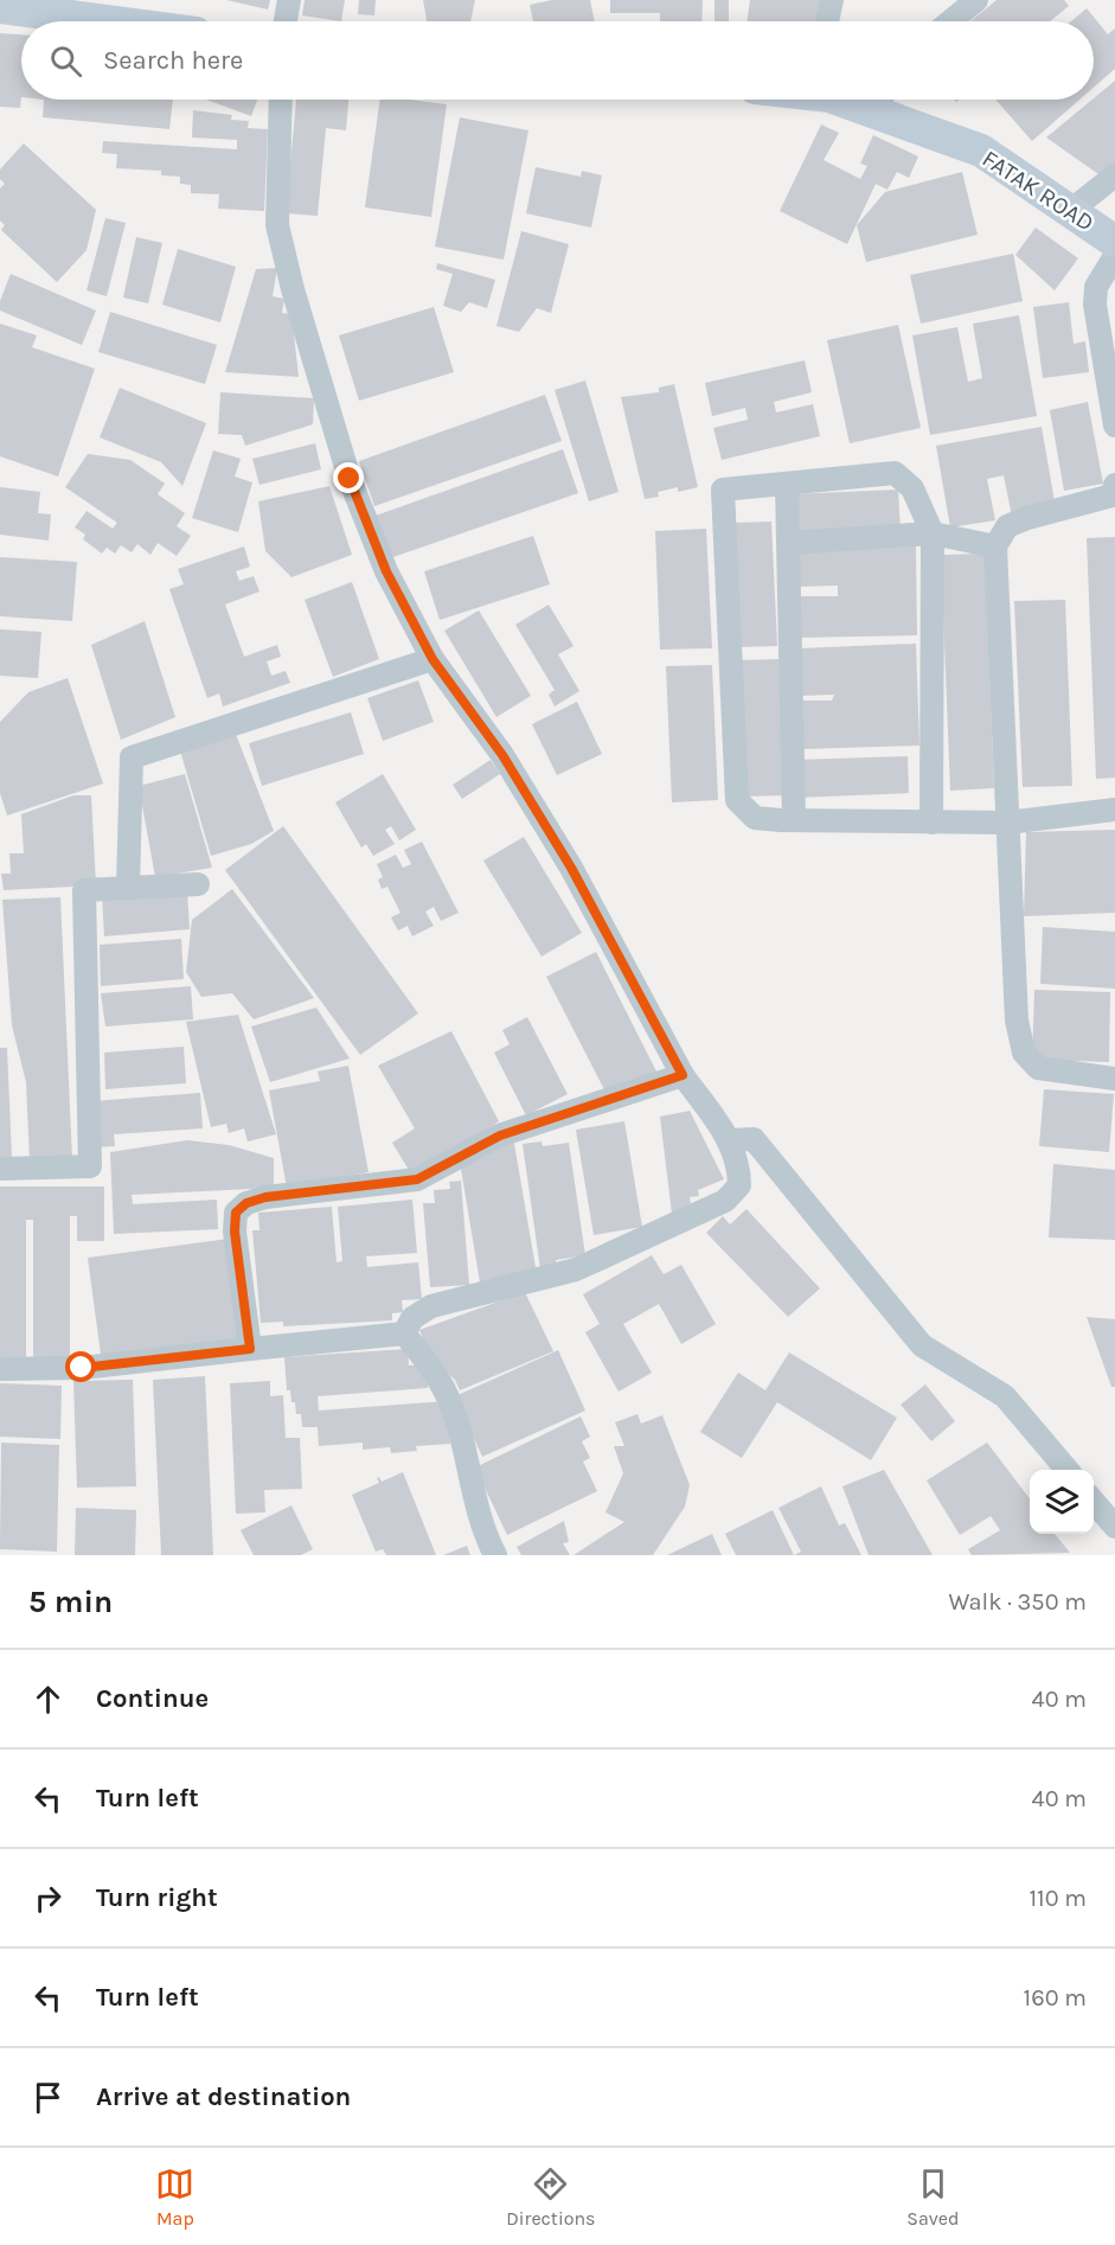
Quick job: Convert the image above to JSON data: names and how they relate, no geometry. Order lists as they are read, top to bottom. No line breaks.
{"streets":{"main road":["FATAK ROAD"]},"page":{"search":"Search here","heading":["5 min","Walk · 350 m"],"list":[["Continue","40 m"],["Turn left","40 m"],["Turn right","110 m"],["Turn left","160 m"],"Arrive at destination"],"nav":["Map","Directions","Saved"]}}
